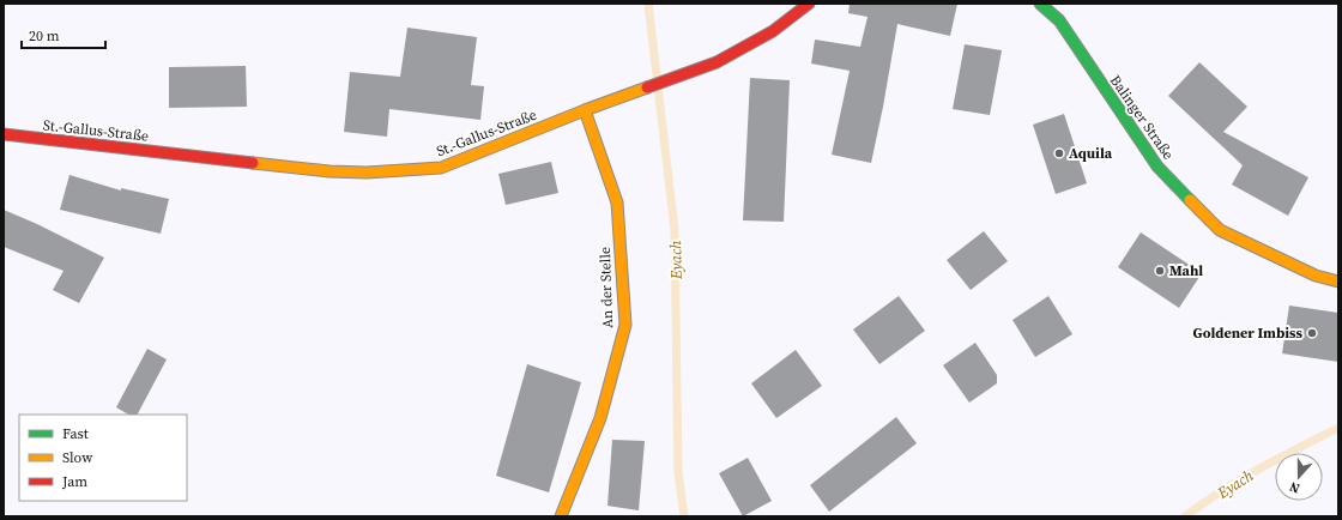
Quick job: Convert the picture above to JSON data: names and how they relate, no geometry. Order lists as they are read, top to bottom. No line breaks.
{"streets":{"street":["Balinger Straße","St.-Gallus-Straße","An der Stelle"]},"crossings":[["St.-Gallus-Straße","An der Stelle"]],"water":["Eyach"],"places":["Aquila","Mahl","Goldener Imbiss"],"legend":["Fast","Slow","Jam"],"scale_bar":"20 m","north":"bottom"}
